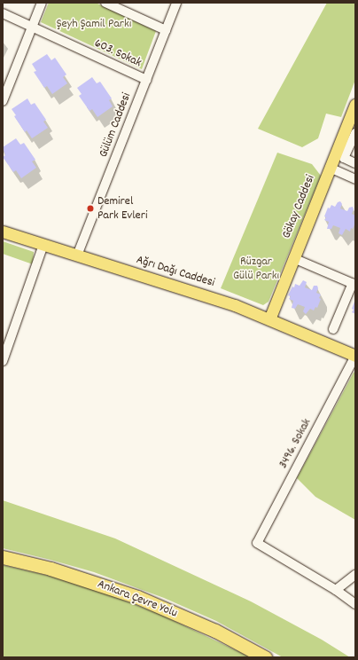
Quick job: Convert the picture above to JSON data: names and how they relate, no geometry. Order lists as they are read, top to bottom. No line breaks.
{"streets":{"highway":["Ankara Çevre Yolu"],"main road":["Gökay Caddesi","Ağrı Dağı Caddesi"],"street":["603. Sokak","Gülüm Caddesi","3496. Sokak"]},"crossings":[["603. Sokak","Gülüm Caddesi"],["Gülüm Caddesi","Ağrı Dağı Caddesi"],["Gökay Caddesi","Ağrı Dağı Caddesi"],["Ağrı Dağı Caddesi","3496. Sokak"]],"parks":["Şeyh Şamil Parkı","Rüzgar Gülü Parkı"],"places":["Demirel Park Evleri"]}
